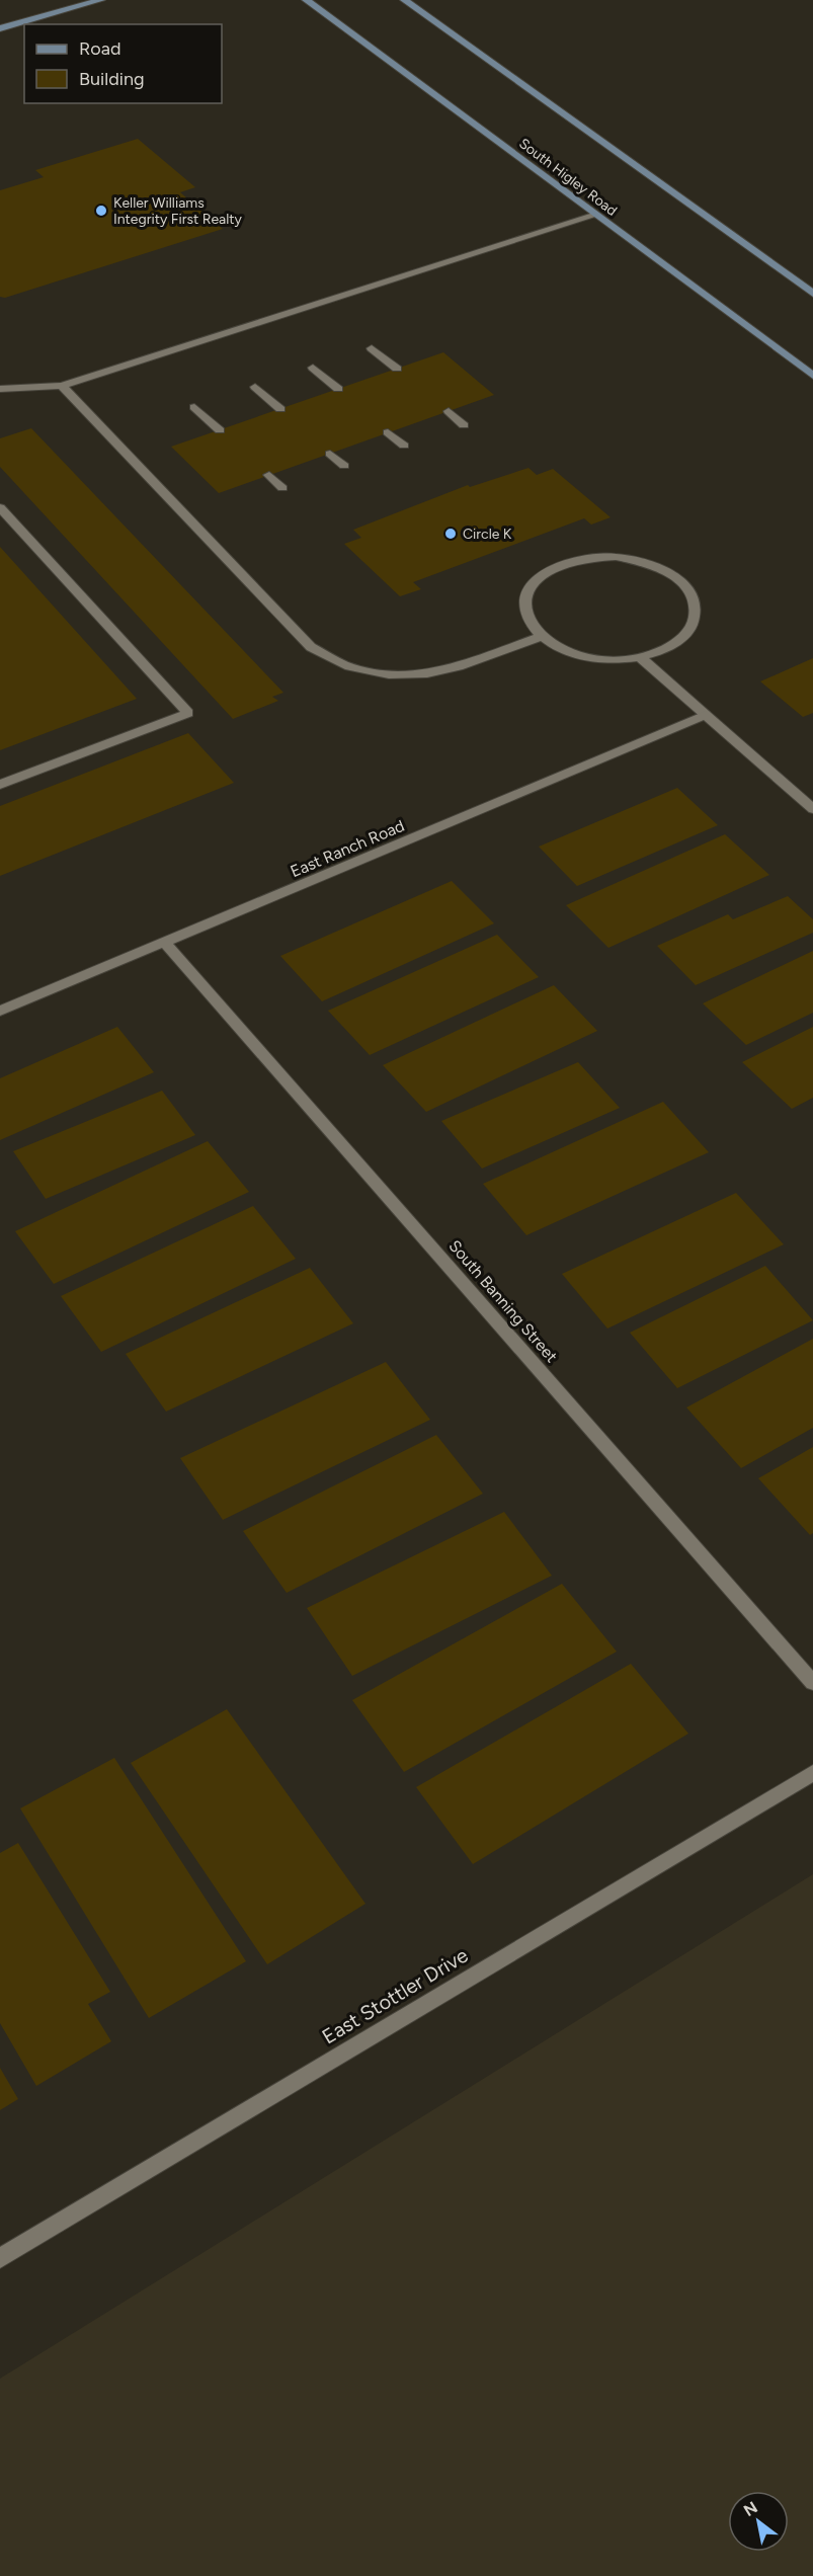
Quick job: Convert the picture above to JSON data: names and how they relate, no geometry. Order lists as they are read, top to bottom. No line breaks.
{"streets":{"main road":["South Higley Road"],"street":["East Ranch Road","South Banning Street","East Stottler Drive"]},"crossings":[["East Ranch Road","South Banning Street"]],"places":["Keller Williams Integrity First Realty","Circle K"],"legend":["Road","Building"],"north":"top left"}
